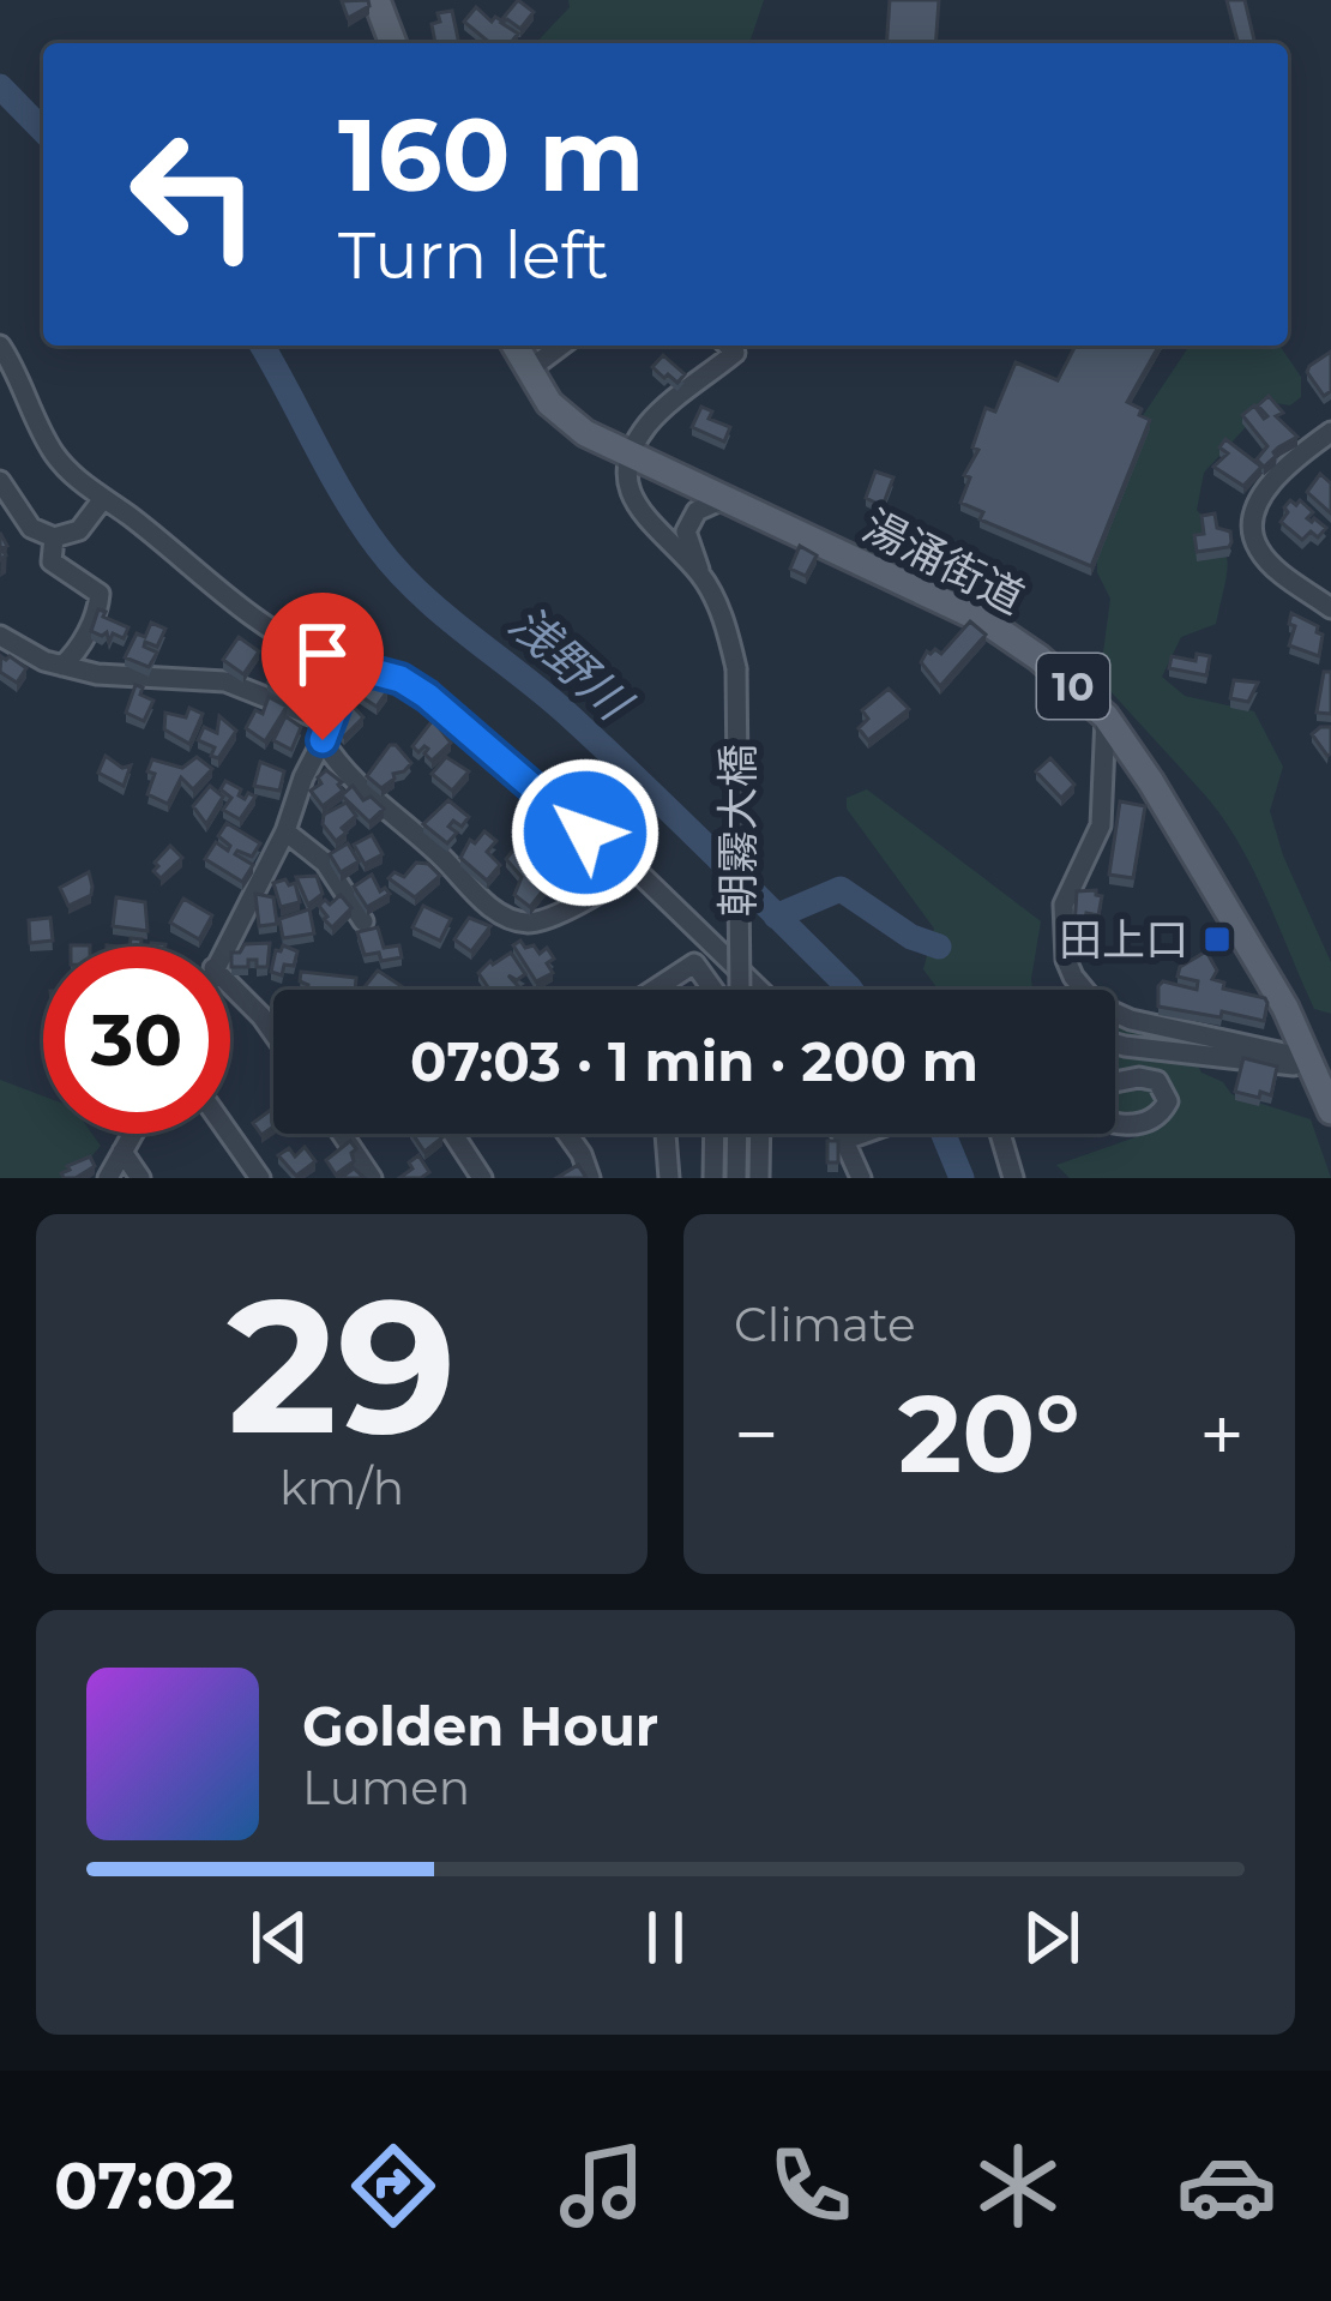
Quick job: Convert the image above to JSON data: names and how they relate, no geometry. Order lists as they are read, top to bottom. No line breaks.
{"streets":{"main road":["湯涌街道","10"],"street":["朝霧大橋"]},"water":["浅野川"],"places":{"transit":["田上口"]},"page":{"turn":["160 m","Turn left"],"limit":"30","trip":"07:03 · 1 min · 200 m","tile":[["29","km/h"],"Climate"],"heat":["−","20°","+"],"song":["Golden Hour","Lumen"],"tabs":"07:02"}}
